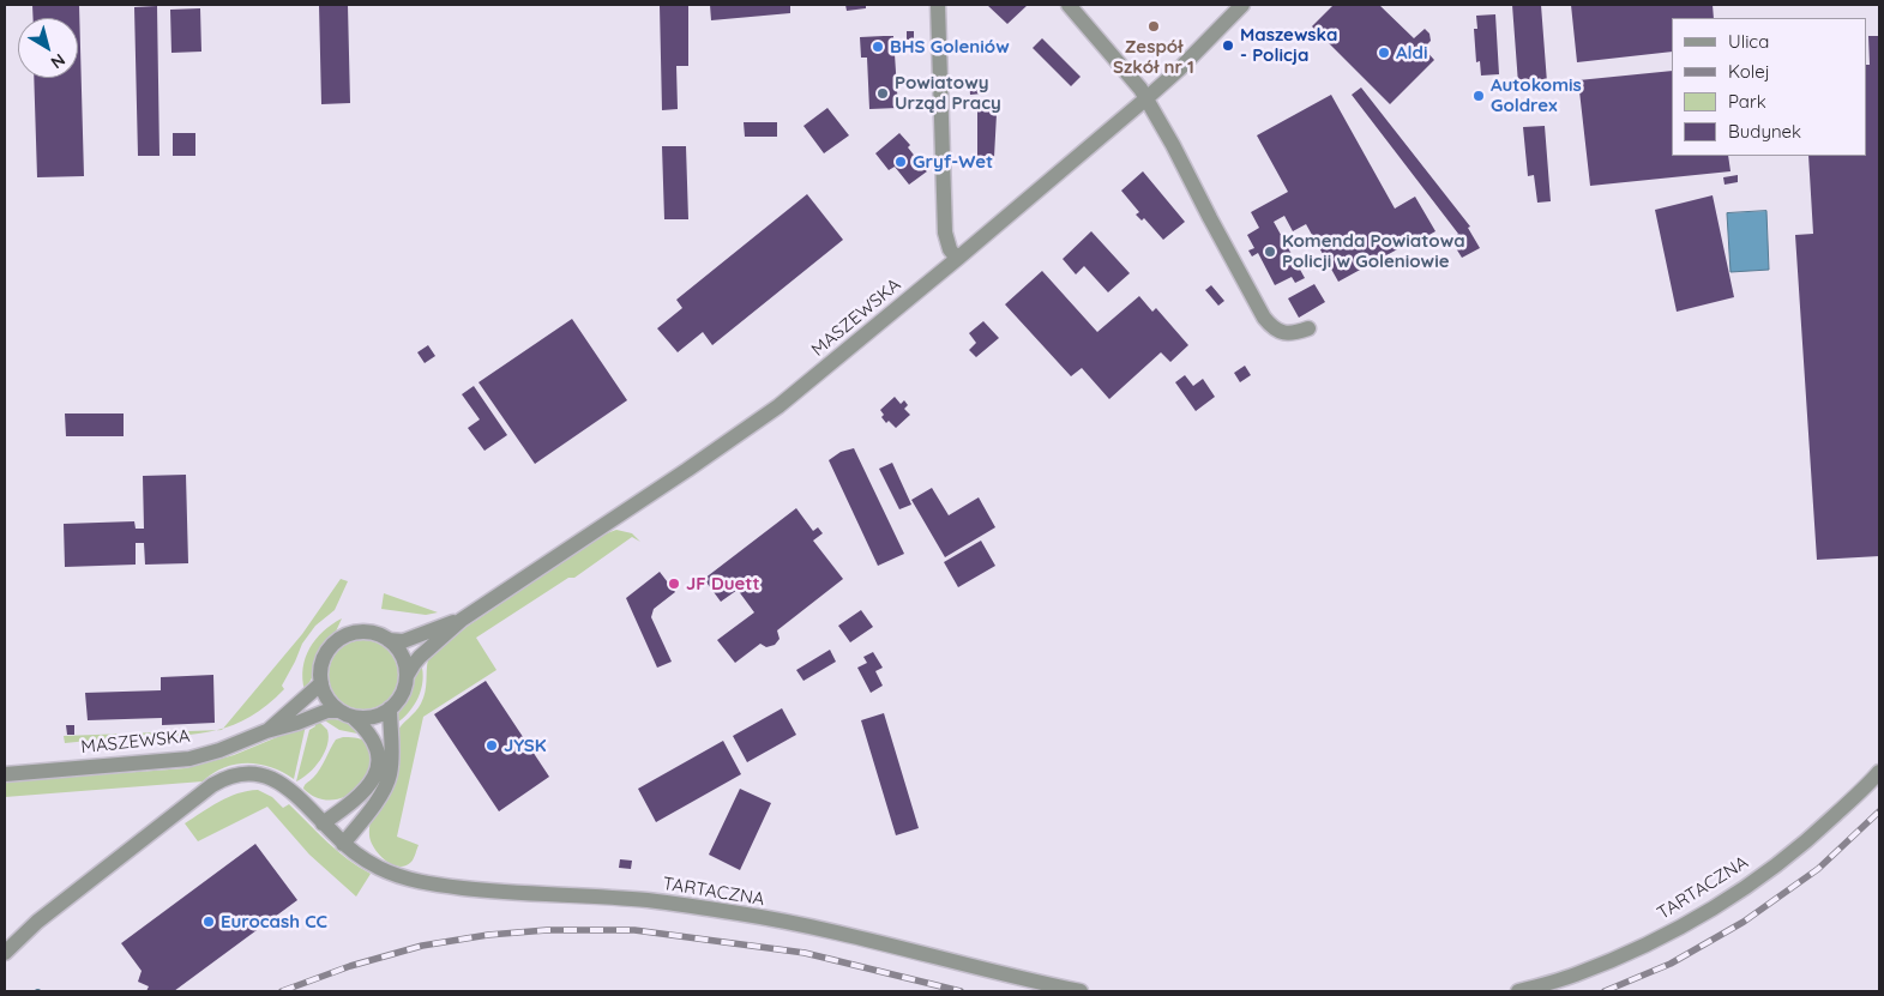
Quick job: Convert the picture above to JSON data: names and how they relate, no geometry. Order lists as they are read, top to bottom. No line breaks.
{"streets":{"street":["MASZEWSKA","TARTACZNA"]},"places":["Zespół Szkół nr 1","Maszewska - Policja","BHS Goleniów","Aldi","Powiatowy Urząd Pracy","Autokomis Goldrex","Gryf-Wet","Komenda Powiatowa Policji w Goleniowie","JF Duett","JYSK","Eurocash CC"],"legend":["Ulica","Kolej","Park","Budynek"],"north":"bottom right"}
